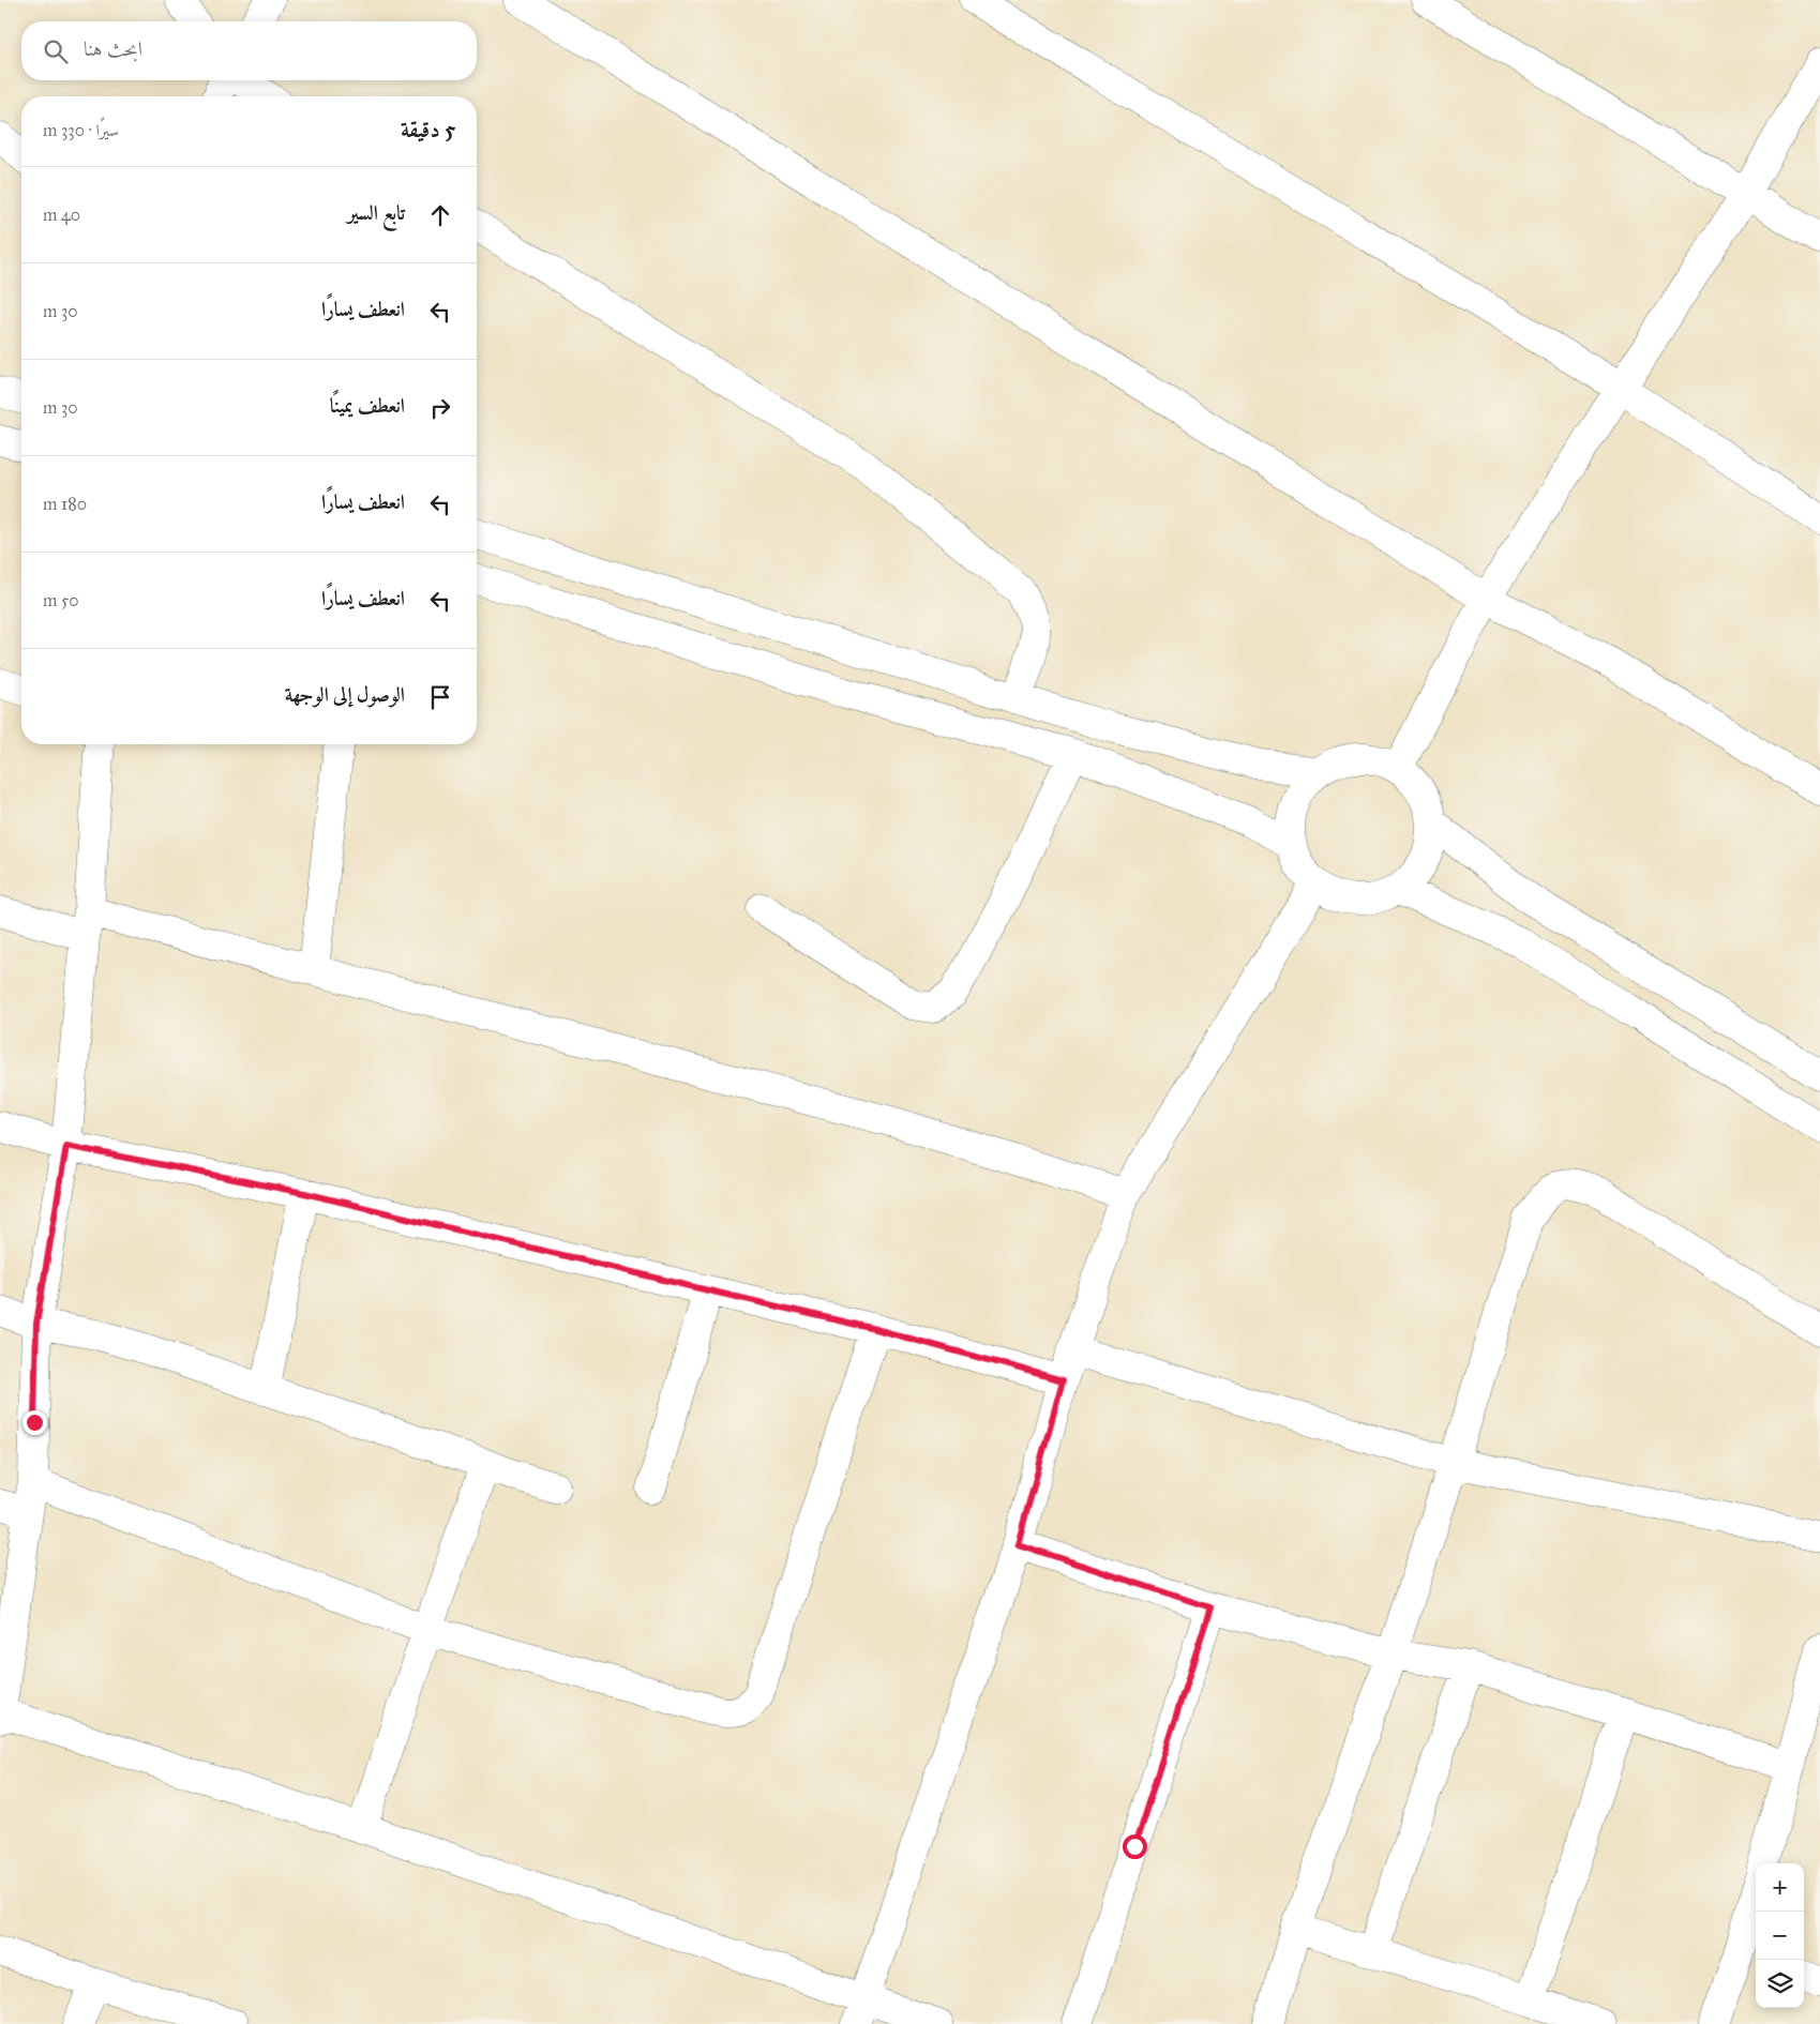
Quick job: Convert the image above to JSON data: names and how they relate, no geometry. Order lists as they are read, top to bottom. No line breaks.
{"page":{"search":"ابحث هنا","heading":["5 دقيقة","سيرًا · 330 m"],"list":[["تابع السير","40 m"],["انعطف يسارًا","30 m"],["انعطف يمينًا","30 m"],["انعطف يسارًا","180 m"],["انعطف يسارًا","50 m"],"الوصول إلى الوجهة"],"map_buttons":["+","−"]}}
